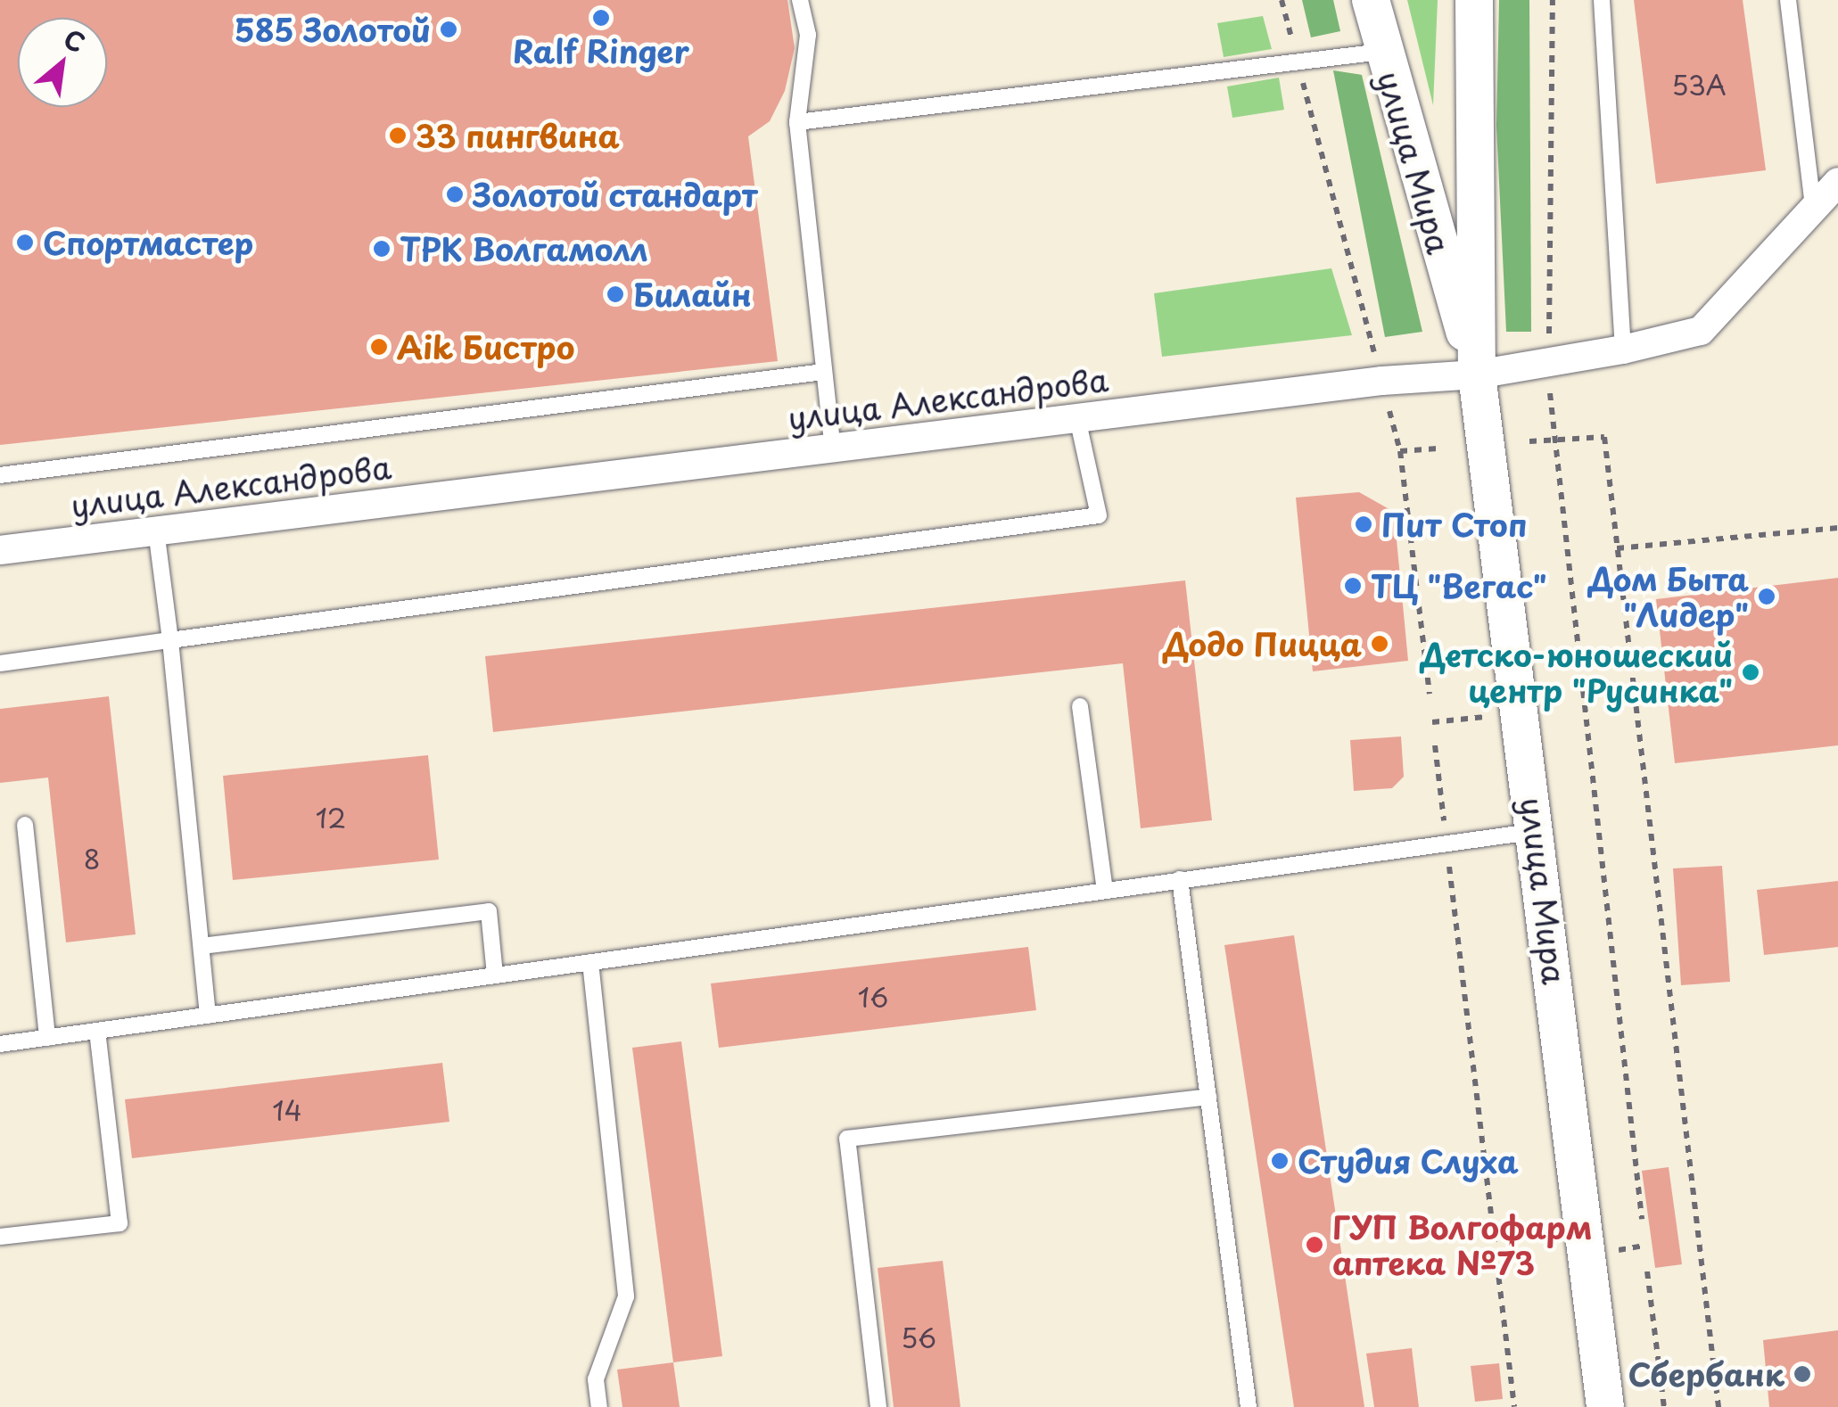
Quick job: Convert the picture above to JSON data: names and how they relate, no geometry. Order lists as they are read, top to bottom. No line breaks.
{"streets":{"street":["улица Мира","улица Александрова"]},"crossings":[["улица Мира","улица Александрова"]],"places":["Ralf Ringer","585 Золотой","33 пингвина","Золотой стандарт","Спортмастер","ТРК Волгамолл","Билайн","Aik Бистро","Пит Стоп","ТЦ \"Вегас\"","Дом Быта \"Лидер\"","Додо Пицца","Детско-юношеский центр \"Русинка\"","Студия Слуха","ГУП Волгофарм аптека №73","Сбербанк"],"house_numbers":["53А","12","8","16","14","56"],"north":"top right"}
